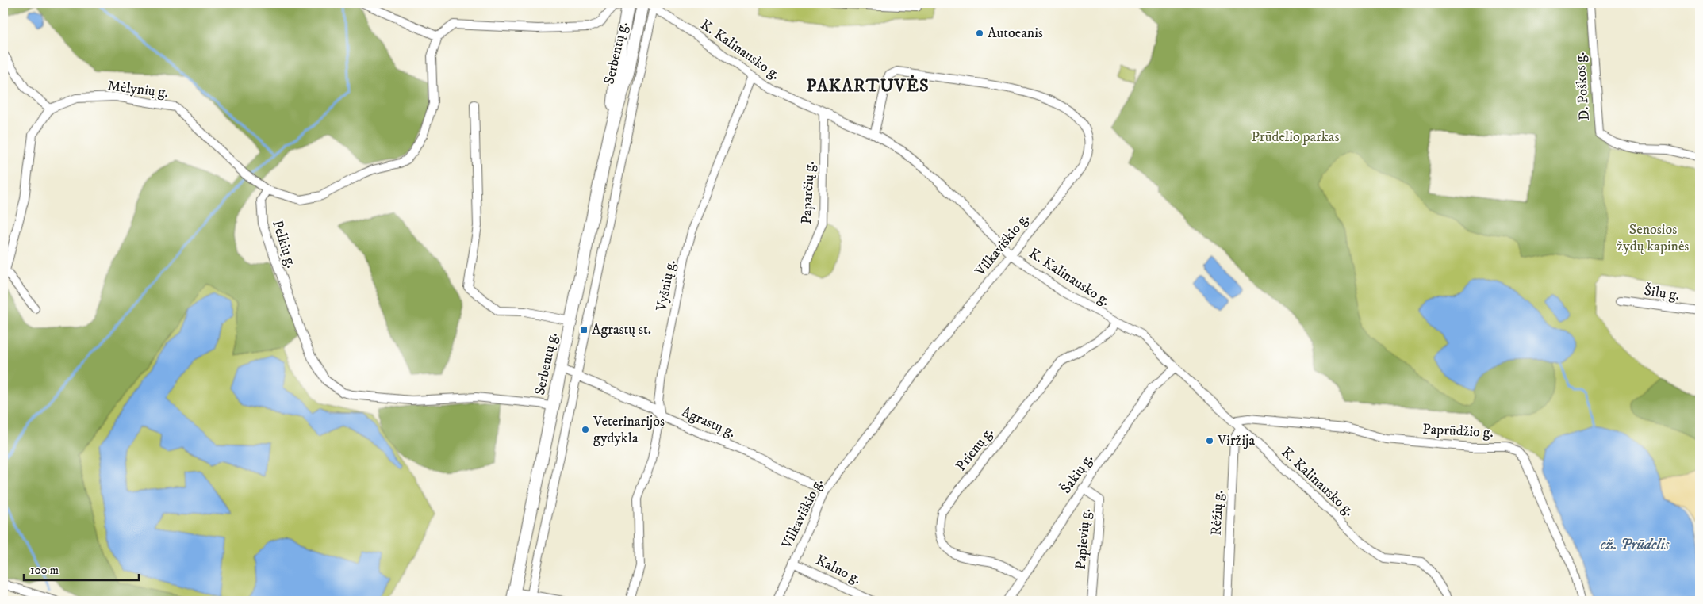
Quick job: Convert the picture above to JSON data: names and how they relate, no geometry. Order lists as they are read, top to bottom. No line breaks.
{"streets":{"main road":["Serbentų g."],"street":["K. Kalinausko g.","D. Poškos g.","Mėlynių g.","Paparčių g.","Pelkių g.","Vilkaviškio g.","Vyšnių g.","Šilų g.","Agrastų g.","Paprūdžio g.","Prienų g.","Šakių g.","Rėžių g.","Papievių g.","Kalno g."]},"crossings":[["K. Kalinausko g.","Serbentų g."],["K. Kalinausko g.","Paparčių g."],["K. Kalinausko g.","Vilkaviškio g."],["K. Kalinausko g.","Vyšnių g."],["K. Kalinausko g.","Paprūdžio g."],["K. Kalinausko g.","Prienų g."],["K. Kalinausko g.","Šakių g."],["K. Kalinausko g.","Rėžių g."],["Serbentų g.","Pelkių g."],["Serbentų g.","Agrastų g."],["Mėlynių g.","Pelkių g."],["Vilkaviškio g.","Agrastų g."],["Vilkaviškio g.","Kalno g."],["Vyšnių g.","Agrastų g."],["Paprūdžio g.","Rėžių g."],["Prienų g.","Šakių g."],["Šakių g.","Papievių g."]],"districts":["PAKARTUVĖS"],"water":["ež. Prūdelis"],"parks":["Prūdelio parkas","Senosios žydų kapinės"],"places":{"other":["Autoeanis","Veterinarijos gydykla","Viržija"],"transit":["Agrastų st."]},"scale_bar":"100 m"}
